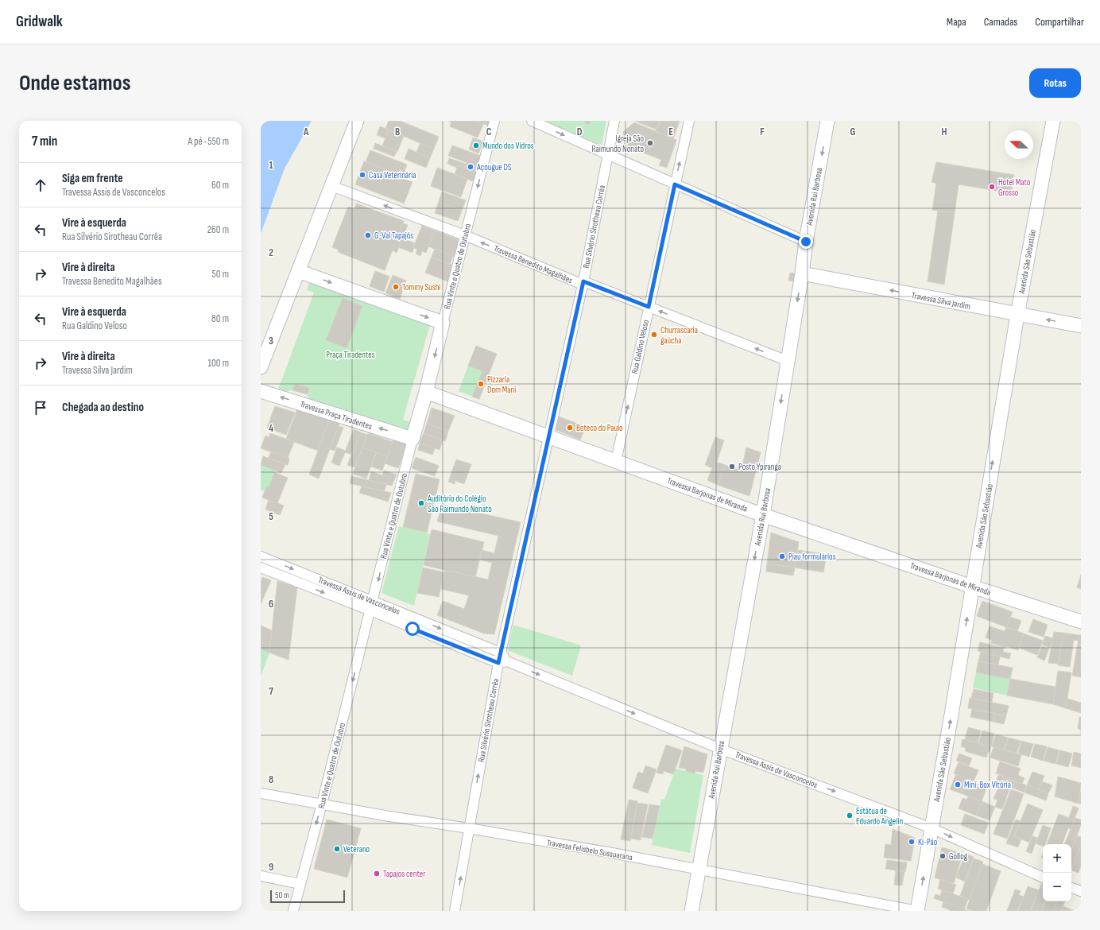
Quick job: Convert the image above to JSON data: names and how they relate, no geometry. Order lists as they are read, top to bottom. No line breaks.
{"streets":{"main road":["Avenida Rui Barbosa","Avenida São Sebastião","Rua Vinte e Quatro de Outubro","Travessa Silva Jardim","Travessa Praça Tiradentes","Travessa Barjonas de Miranda"],"street":["Rua Silvério Sirotheau Corrêa","Travessa Benedito Magalhães","Rua Galdino Veloso","Travessa Assis de Vasconcelos","Travessa Felisbelo Sussuarana"]},"crossings":[["Avenida Rui Barbosa","Travessa Benedito Magalhães"],["Avenida Rui Barbosa","Travessa Silva Jardim"],["Avenida Rui Barbosa","Travessa Barjonas de Miranda"],["Avenida Rui Barbosa","Travessa Assis de Vasconcelos"],["Avenida Rui Barbosa","Travessa Felisbelo Sussuarana"],["Rua Silvério Sirotheau Corrêa","Travessa Benedito Magalhães"],["Rua Silvério Sirotheau Corrêa","Travessa Barjonas de Miranda"],["Rua Silvério Sirotheau Corrêa","Travessa Assis de Vasconcelos"],["Rua Silvério Sirotheau Corrêa","Travessa Felisbelo Sussuarana"],["Avenida São Sebastião","Travessa Silva Jardim"],["Avenida São Sebastião","Travessa Barjonas de Miranda"],["Avenida São Sebastião","Travessa Assis de Vasconcelos"],["Avenida São Sebastião","Travessa Felisbelo Sussuarana"],["Travessa Benedito Magalhães","Rua Vinte e Quatro de Outubro"],["Travessa Benedito Magalhães","Rua Galdino Veloso"],["Rua Vinte e Quatro de Outubro","Travessa Praça Tiradentes"],["Rua Vinte e Quatro de Outubro","Travessa Barjonas de Miranda"],["Rua Vinte e Quatro de Outubro","Travessa Assis de Vasconcelos"],["Rua Vinte e Quatro de Outubro","Travessa Felisbelo Sussuarana"],["Rua Galdino Veloso","Travessa Barjonas de Miranda"]],"one_way":["Avenida Rui Barbosa","Avenida São Sebastião","Travessa Benedito Magalhães","Rua Vinte e Quatro de Outubro","Travessa Silva Jardim","Rua Galdino Veloso","Travessa Assis de Vasconcelos"],"parks":["Praça Tiradentes"],"places":["Igreja São Raimundo Nonato","Mundo dos Vidros","Açougue DS","Casa Veterinária","Hotel Mato Grosso","G-Val Tapajós","Tommy Sushi","Churrascaria gaúcha","Pizzaria Dom Mani","Boteco do Paulo","Posto Ypiranga","Auditório do Colégio São Raimundo Nonato","Piau formulários","Mini-Box Vitória","Estátua de Eduardo Angelin","Ki-Pão","Veterano","Gollog","Tapajos center"],"scale_bar":"50 m","north":"left","page":{"header":"Gridwalk","nav":["Mapa","Camadas","Compartilhar"],"buttons":"Rotas","title":"Onde estamos","heading":["7 min","A pé · 550 m"],"list":[["Siga em frente","Travessa Assis de Vasconcelos","60 m"],["Vire à esquerda","Rua Silvério Sirotheau Corrêa","260 m"],["Vire à direita","Travessa Benedito Magalhães","50 m"],["Vire à esquerda","Rua Galdino Veloso","80 m"],["Vire à direita","Travessa Silva Jardim","100 m"],"Chegada ao destino"],"map_buttons":["+","−"],"scale":"50 m"},"grid":{"columns":["A","B","C","D","E","F","G","H"],"rows":["1","2","3","4","5","6","7","8","9"]}}
